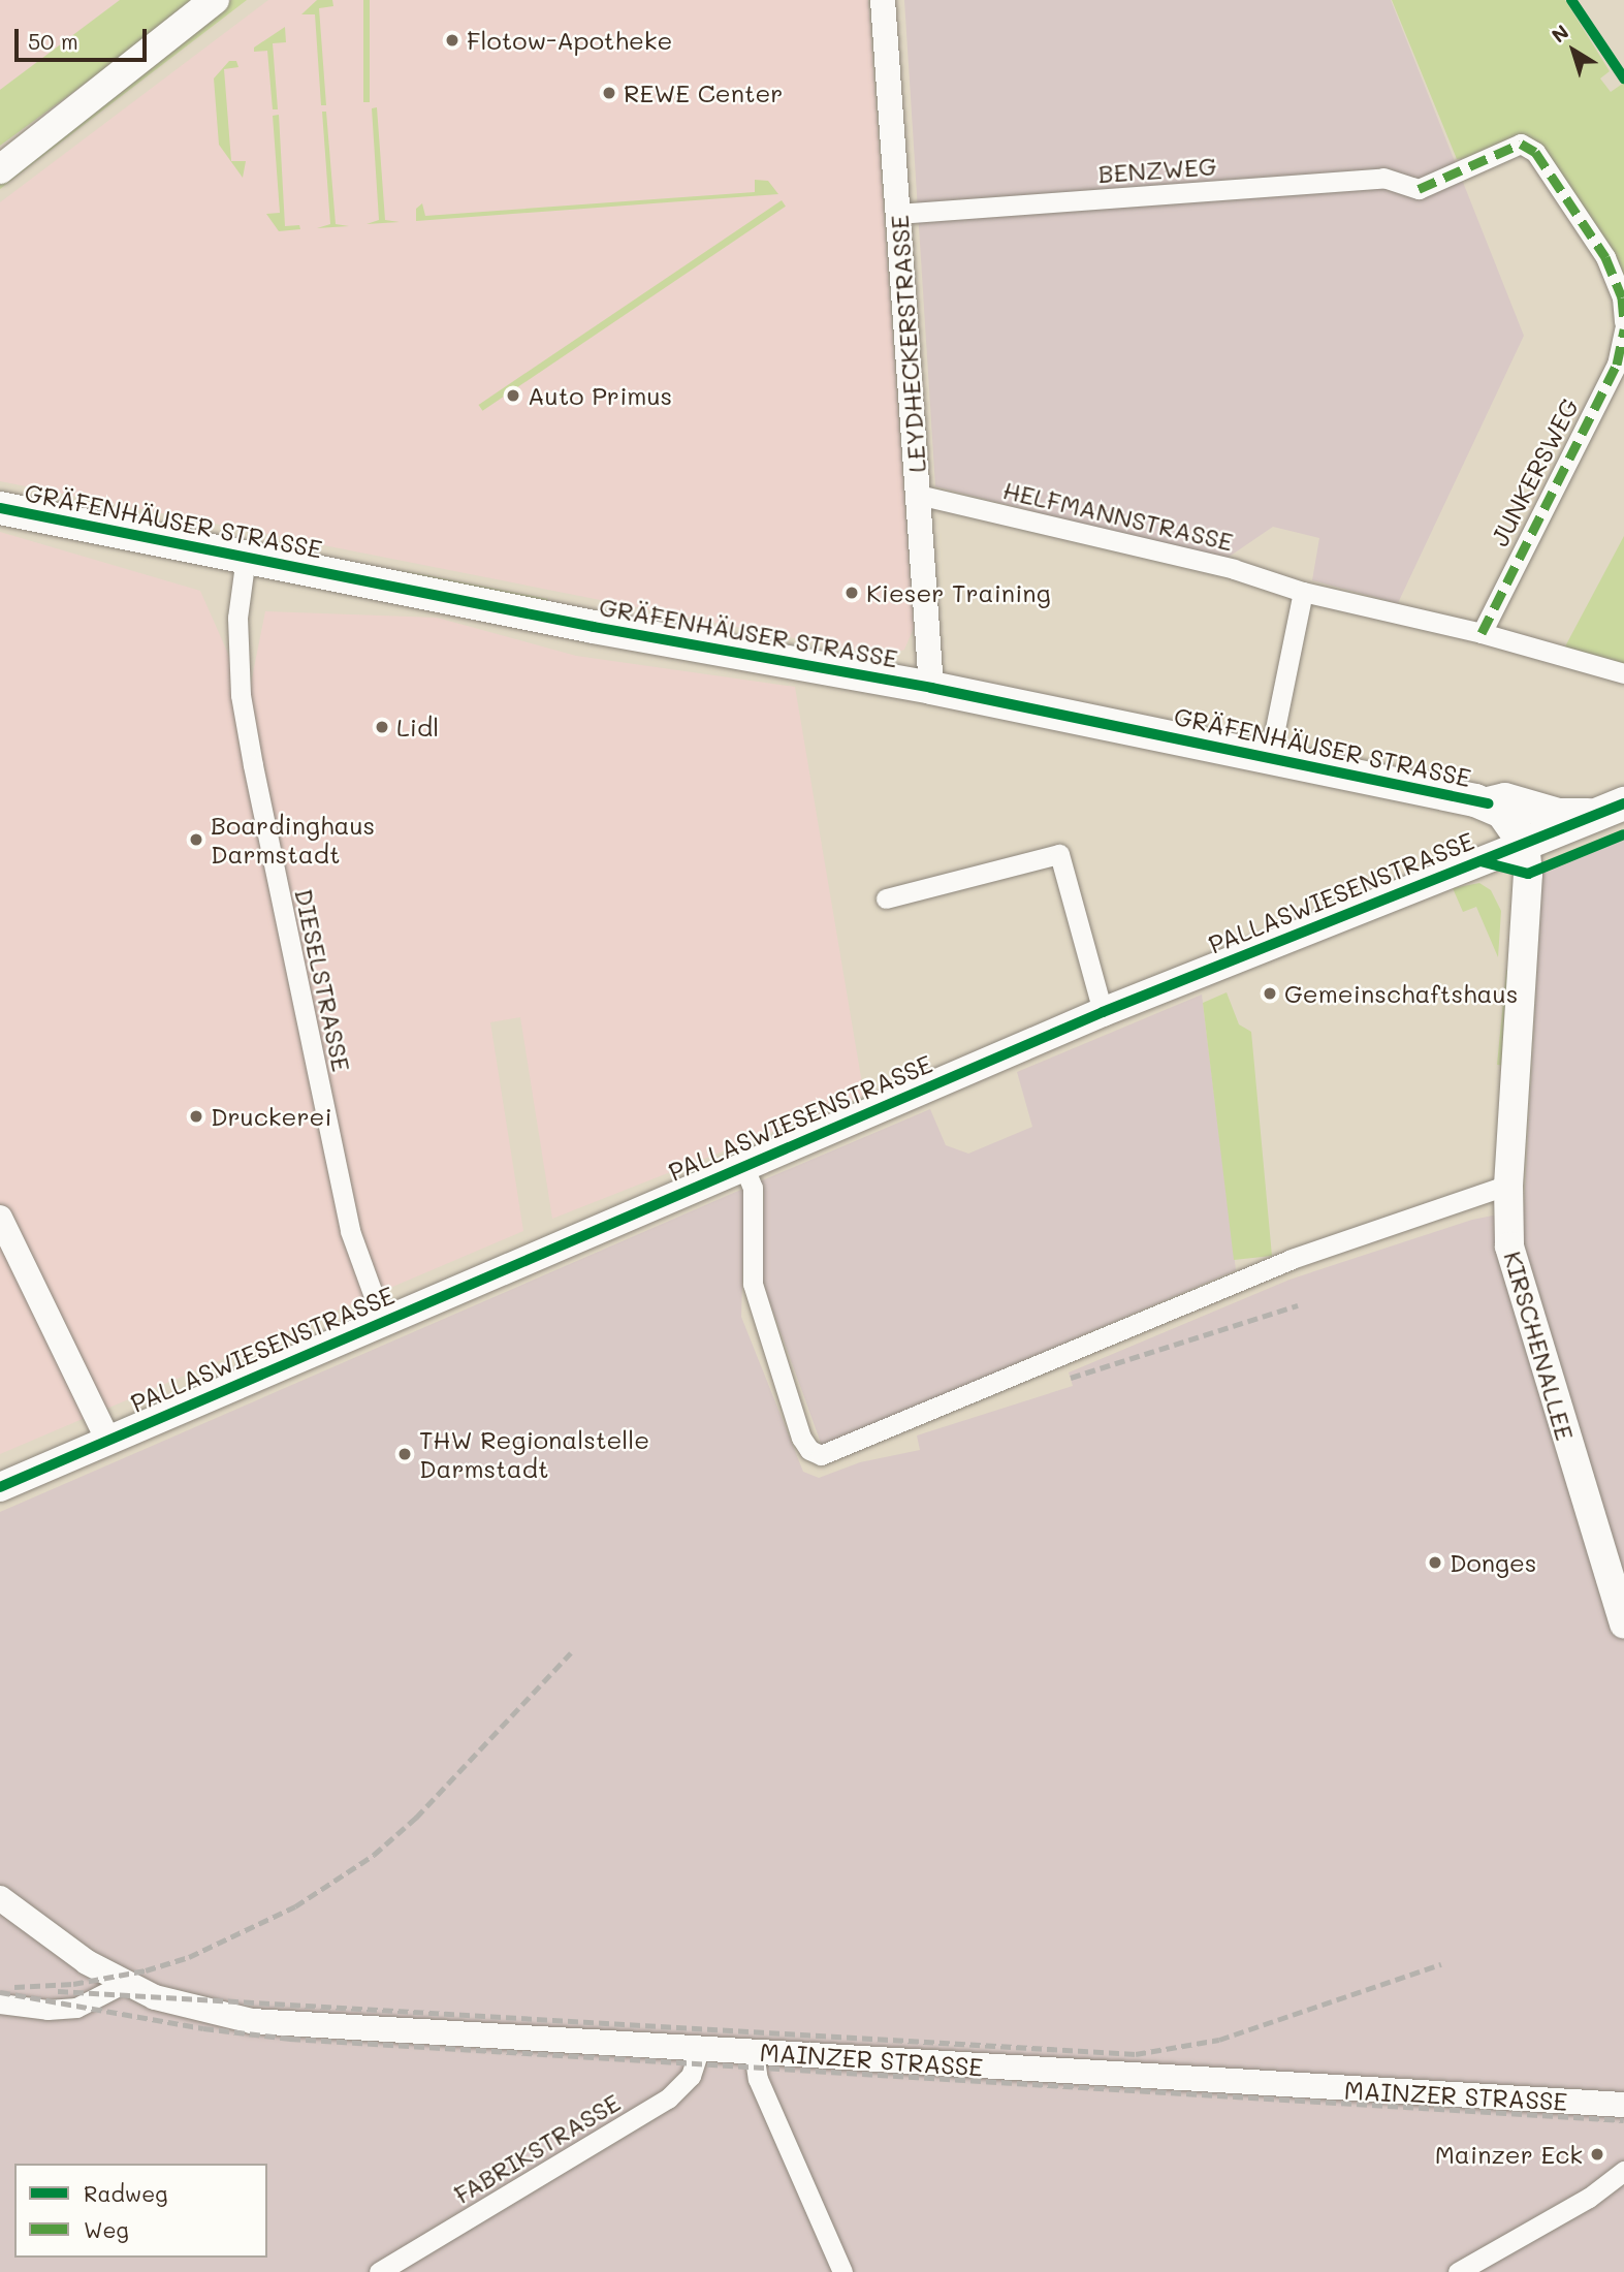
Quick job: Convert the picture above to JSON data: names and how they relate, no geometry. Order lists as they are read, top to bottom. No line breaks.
{"streets":{"main road":["GRÄFENHÄUSER STRASSE","PALLASWIESENSTRASSE","KIRSCHENALLEE"],"street":["BENZWEG","LEYDHECKERSTRASSE","JUNKERSWEG","HELFMANNSTRASSE","DIESELSTRASSE","MAINZER STRASSE","FABRIKSTRASSE"]},"crossings":[["BENZWEG","LEYDHECKERSTRASSE"],["LEYDHECKERSTRASSE","HELFMANNSTRASSE"],["LEYDHECKERSTRASSE","GRÄFENHÄUSER STRASSE"],["JUNKERSWEG","HELFMANNSTRASSE"],["HELFMANNSTRASSE","GRÄFENHÄUSER STRASSE"],["GRÄFENHÄUSER STRASSE","PALLASWIESENSTRASSE"],["GRÄFENHÄUSER STRASSE","DIESELSTRASSE"],["GRÄFENHÄUSER STRASSE","KIRSCHENALLEE"],["PALLASWIESENSTRASSE","DIESELSTRASSE"],["PALLASWIESENSTRASSE","KIRSCHENALLEE"],["MAINZER STRASSE","FABRIKSTRASSE"]],"places":["Flotow-Apotheke","REWE Center","Auto Primus","Kieser Training","Lidl","Boardinghaus Darmstadt","Gemeinschaftshaus","Druckerei","THW Regionalstelle Darmstadt","Donges","Mainzer Eck"],"legend":["Radweg","Weg"],"scale_bar":"50 m","north":"top left"}
